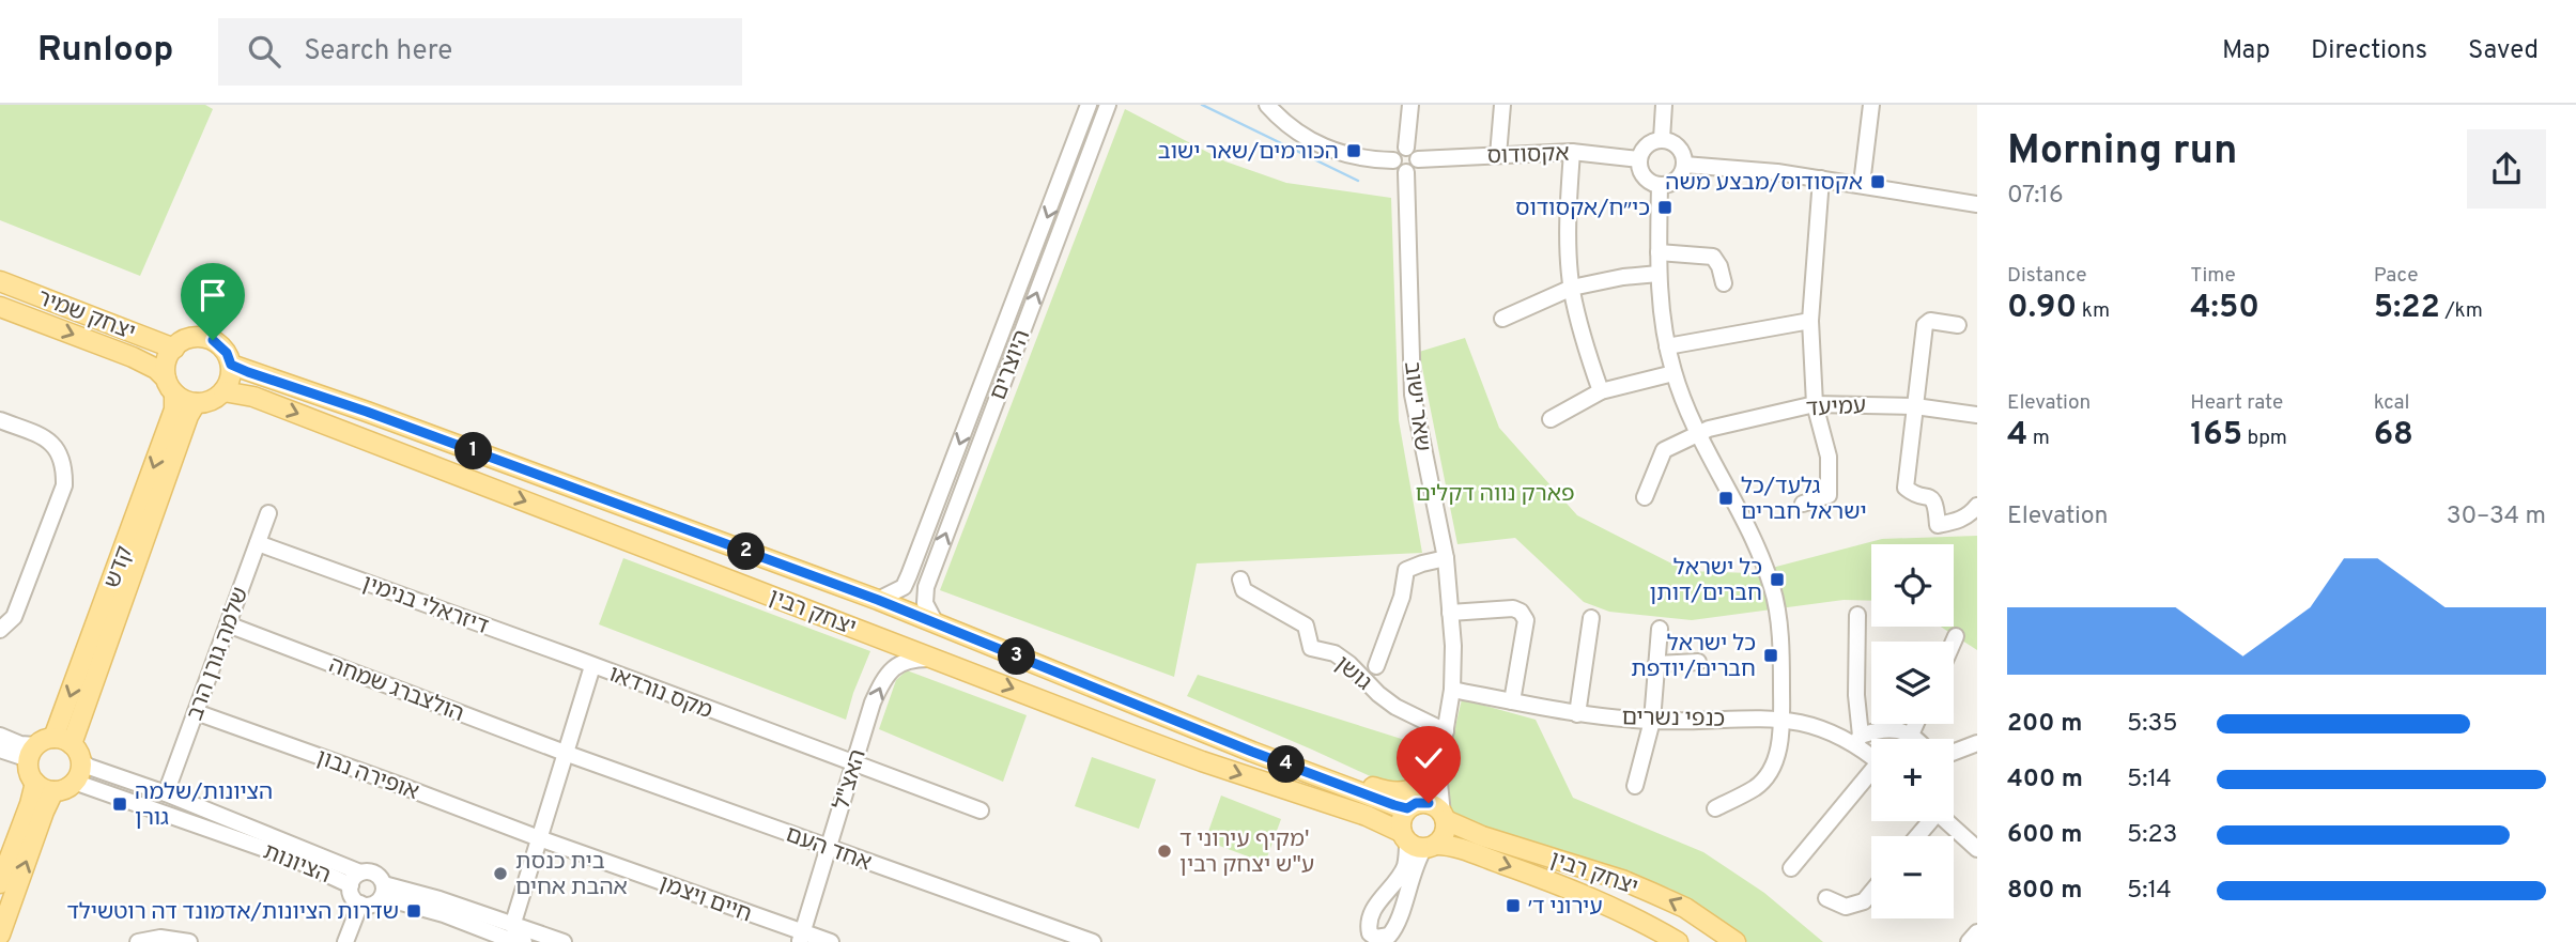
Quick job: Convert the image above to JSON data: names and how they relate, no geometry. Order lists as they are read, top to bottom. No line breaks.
{"streets":{"main road":["יצחק שמיר","קדש","יצחק רבין"],"street":["אקסודוס","היוצרים","שאר ישוב","עמיעד","דיזראלי בנימין","שלמה גורן הרב","גושן","הולצברג שמחה","מקס נורדאו","כנפי נשרים","אופירה נבון","האצ\"ל","אחד העם","הציונות","חיים ויצמן"]},"crossings":[["אקסודוס","שאר ישוב"],["יצחק שמיר","קדש"],["יצחק שמיר","יצחק רבין"],["היוצרים","יצחק רבין"],["שאר ישוב","יצחק רבין"],["שאר ישוב","גושן"],["שאר ישוב","כנפי נשרים"],["קדש","יצחק רבין"],["קדש","הציונות"],["דיזראלי בנימין","שלמה גורן הרב"],["דיזראלי בנימין","מקס נורדאו"],["יצחק רבין","האצ\"ל"],["שלמה גורן הרב","הולצברג שמחה"],["שלמה גורן הרב","אופירה נבון"],["שלמה גורן הרב","הציונות"],["הולצברג שמחה","מקס נורדאו"],["הולצברג שמחה","אחד העם"],["מקס נורדאו","אופירה נבון"],["מקס נורדאו","האצ\"ל"],["מקס נורדאו","אחד העם"],["מקס נורדאו","חיים ויצמן"],["אופירה נבון","חיים ויצמן"],["האצ\"ל","אחד העם"],["האצ\"ל","חיים ויצמן"]],"one_way":["האצ\"ל"],"parks":["פארק נווה דקלים"],"places":{"transit":["הכורמים/שאר ישוב","אקסודוס/מבצע משה","כי״ח/אקסודוס","גלעד/כל ישראל חברים","כל ישראל חברים/דותן","כל ישראל חברים/יודפת","הציונות/שלמה גורן","עירוני ד׳","שדרות הציונות/אדמונד דה רוטשילד"],"other":["מקיף עירוני ד' ע\"ש יצחק רבין","בית כנסת אהבת אחים"]},"page":{"header":"Runloop","search":"Search here","nav":["Map","Directions","Saved"],"heading":["Morning run","07:16"],"stats":[["Distance","0.90 km"],["Time","4:50"],["Pace","5:22 /km"],["Elevation","4 m"],["Heart rate","165 bpm"],["kcal","68"]],"pins":["1","2","3","4"],"chart":["Elevation","30–34 m"],"map_buttons":["+","−"],"list":[{"name":"200 m","note":"5:35"},{"name":"400 m","note":"5:14"},{"name":"600 m","note":"5:23"},{"name":"800 m","note":"5:14"}]}}
